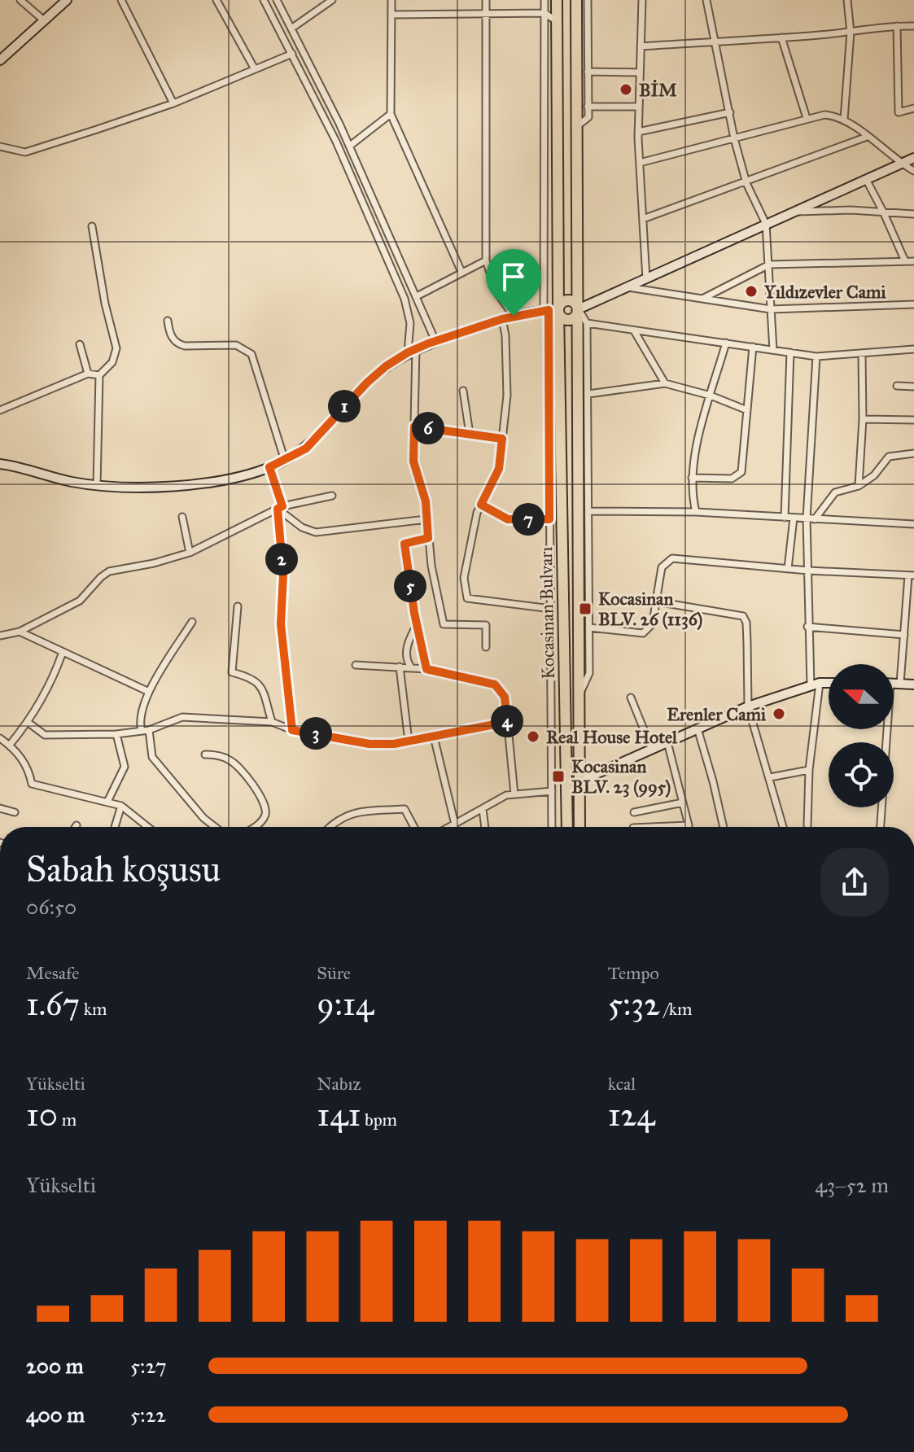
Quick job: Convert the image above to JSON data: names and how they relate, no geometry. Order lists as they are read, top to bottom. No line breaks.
{"streets":{"highway":["Kocasinan Bulvarı"]},"places":{"other":["BİM","Yıldızevler Cami","Erenler Cami","Real House Hotel"],"transit":["Kocasinan BLV. 26 (1136)","Kocasinan BLV. 23 (995)"]},"north":"left","page":{"pins":["1","6","7","2","5","4","3"],"heading":["Sabah koşusu","06:50"],"stats":[["Mesafe","1.67 km"],["Süre","9:14"],["Tempo","5:32 /km"],["Yükselti","10 m"],["Nabız","141 bpm"],["kcal","124"]],"chart":["Yükselti","43–52 m"],"list":[{"name":"200 m","note":"5:27"},{"name":"400 m","note":"5:22"}]}}
